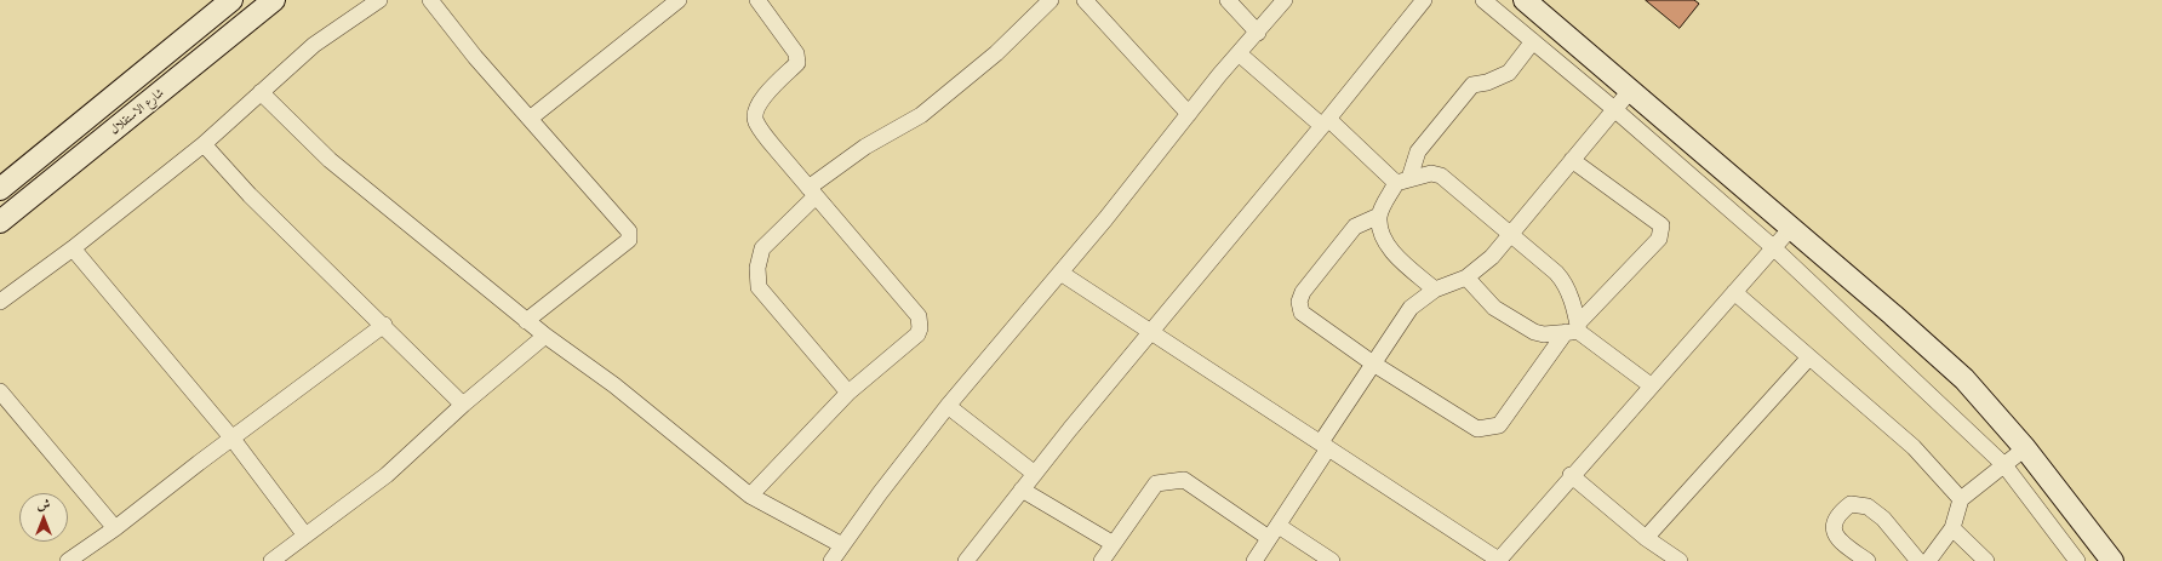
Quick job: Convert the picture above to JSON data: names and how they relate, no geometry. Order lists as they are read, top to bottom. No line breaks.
{"streets":{"street":["شارع الاستقلال"]},"north":"top"}
